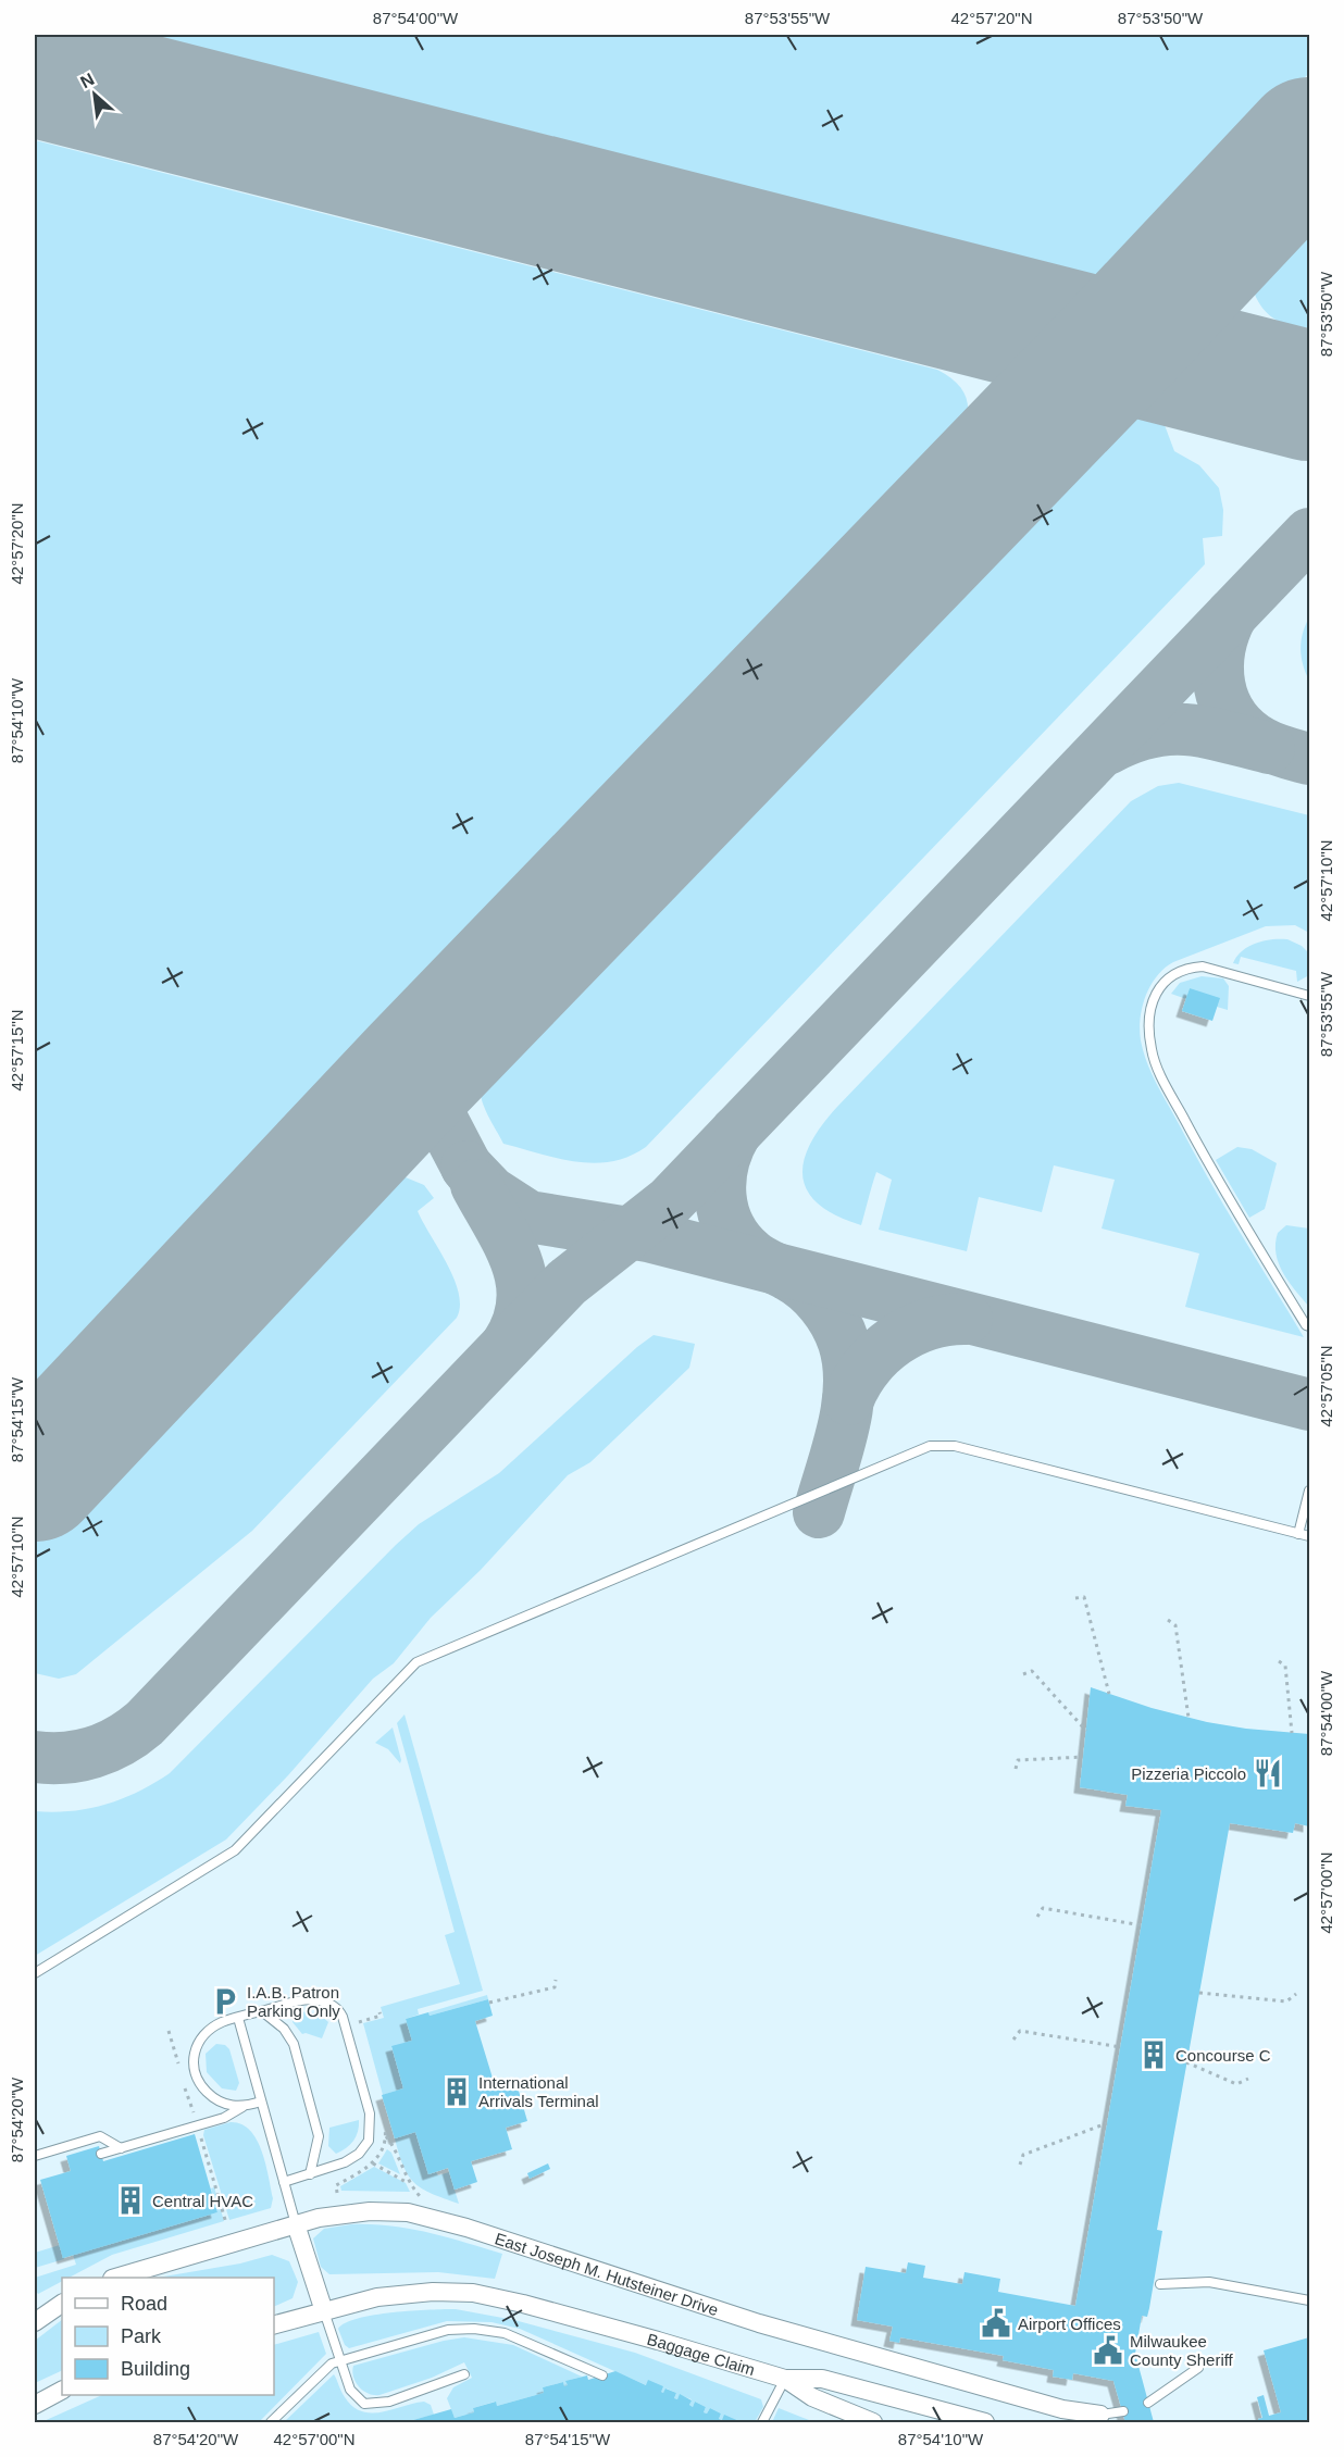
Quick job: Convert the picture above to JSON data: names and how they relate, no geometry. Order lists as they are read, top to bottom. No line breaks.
{"streets":{"street":["East Joseph M. Hutsteiner Drive","Baggage Claim"]},"places":{"restaurant":["Pizzeria Piccolo"],"parking":["I.A.B. Patron Parking Only"],"building":["Concourse C","International Arrivals Terminal","Central HVAC"],"public building":["Airport Offices","Milwaukee County Sheriff"]},"legend":["Road","Park","Building"],"north":"top left","coordinates":["87°54'00\"W","87°53'55\"W","42°57'20\"N","87°53'50\"W","87°54'10\"W","42°57'10\"N","42°57'15\"N","42°57'05\"N","87°54'15\"W","42°57'00\"N","87°54'20\"W"]}
